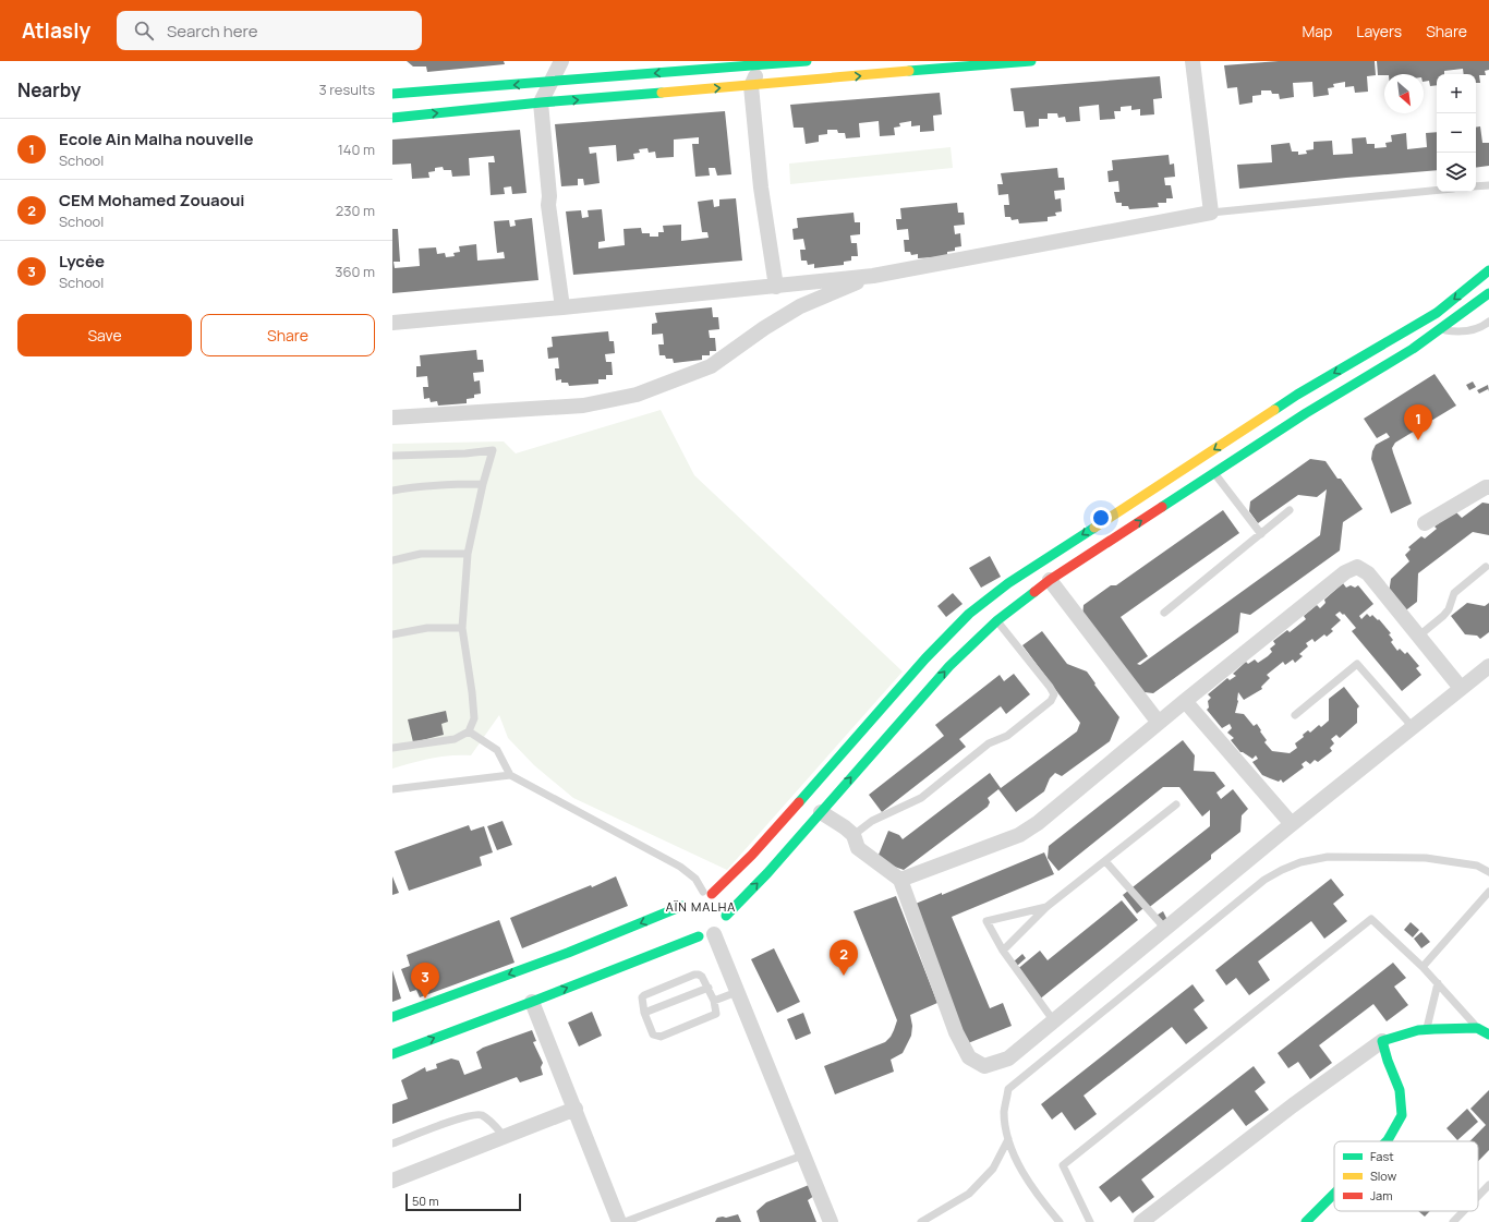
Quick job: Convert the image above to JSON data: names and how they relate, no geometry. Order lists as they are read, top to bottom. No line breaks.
{"districts":["AÏN MALHA"],"legend":["Fast","Slow","Jam"],"scale_bar":"50 m","north":"bottom right","page":{"header":"Atlasly","search":"Search here","nav":["Map","Layers","Share"],"heading":["Nearby","3 results"],"map_buttons":["+","−"],"list":[{"mark":"1","name":"Ecole Ain Malha nouvelle","note":"School","value":"140 m"},{"mark":"2","name":"CEM Mohamed Zouaoui","note":"School","value":"230 m"},{"mark":"3","name":"Lycėe","note":"School","value":"360 m"}],"buttons":["Save","Share"],"pins":["1","2","3"],"scale":"50 m"}}
